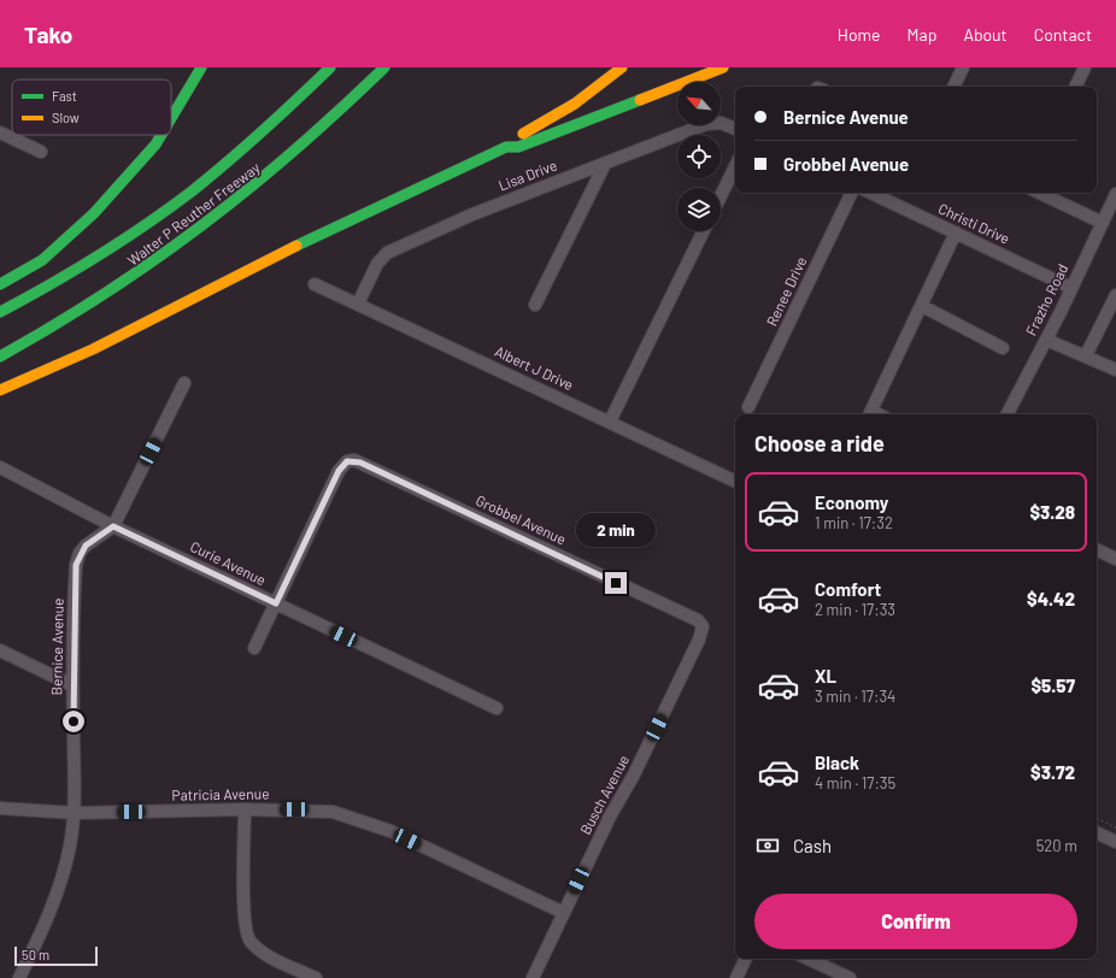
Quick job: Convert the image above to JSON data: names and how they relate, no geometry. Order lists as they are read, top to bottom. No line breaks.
{"streets":{"highway":["Walter P Reuther Freeway"],"street":["Lisa Drive","Christi Drive","Renee Drive","Frazho Road","Albert J Drive","Grobbel Avenue","Curie Avenue","Bernice Avenue","Patricia Avenue","Busch Avenue"]},"crossings":[["Lisa Drive","Albert J Drive"],["Christi Drive","Frazho Road"],["Grobbel Avenue","Curie Avenue"],["Grobbel Avenue","Busch Avenue"],["Curie Avenue","Bernice Avenue"],["Bernice Avenue","Patricia Avenue"],["Patricia Avenue","Busch Avenue"]],"legend":["Fast","Slow"],"scale_bar":"50 m","north":"top left","page":{"header":"Tako","nav":["Home","Map","About","Contact"],"banner":["Bernice Avenue","Grobbel Avenue"],"heading":"Choose a ride","list":[{"name":"Economy","note":"1 min · 17:32","value":"$3.28"},{"name":"Comfort","note":"2 min · 17:33","value":"$4.42"},{"name":"XL","note":"3 min · 17:34","value":"$5.57"},{"name":"Black","note":"4 min · 17:35","value":"$3.72"}],"bubble":"2 min","pay":["Cash","520 m"],"buttons":"Confirm","scale":"50 m"}}
